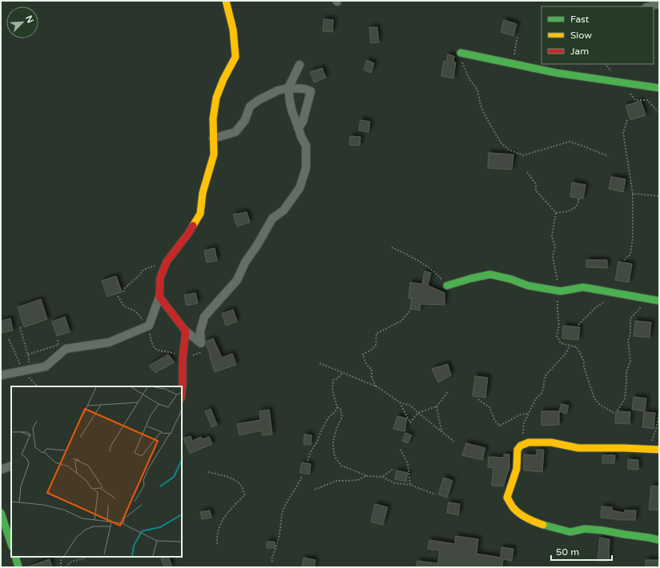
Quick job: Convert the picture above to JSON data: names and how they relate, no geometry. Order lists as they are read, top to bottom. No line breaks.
{"legend":["Fast","Slow","Jam"],"scale_bar":"50 m","north":"top right"}
